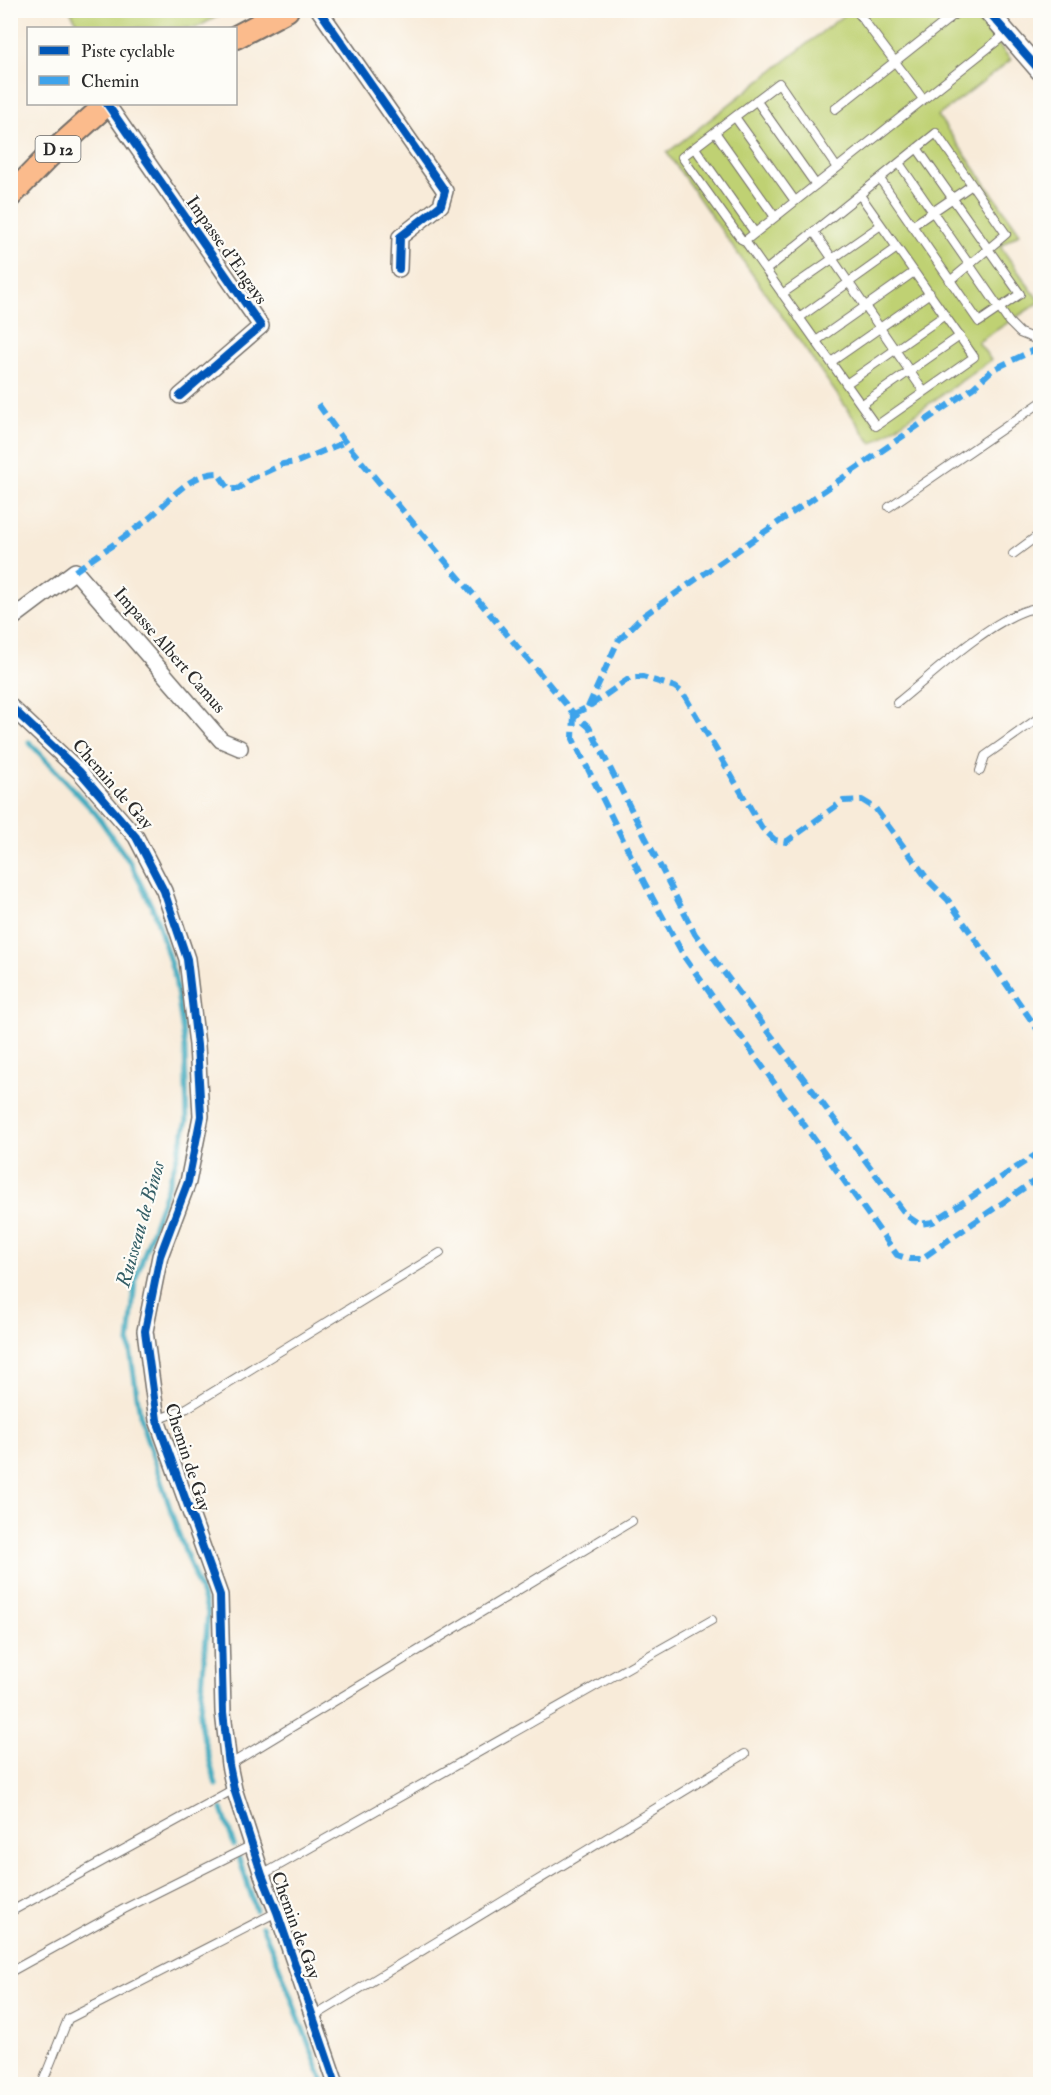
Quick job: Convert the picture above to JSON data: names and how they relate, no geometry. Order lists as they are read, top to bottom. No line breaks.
{"streets":{"main road":["D 12"],"street":["Impasse d'Engays","Impasse Albert Camus","Chemin de Gay"]},"water":["Ruisseau de Binos"],"legend":["Piste cyclable","Chemin"]}
